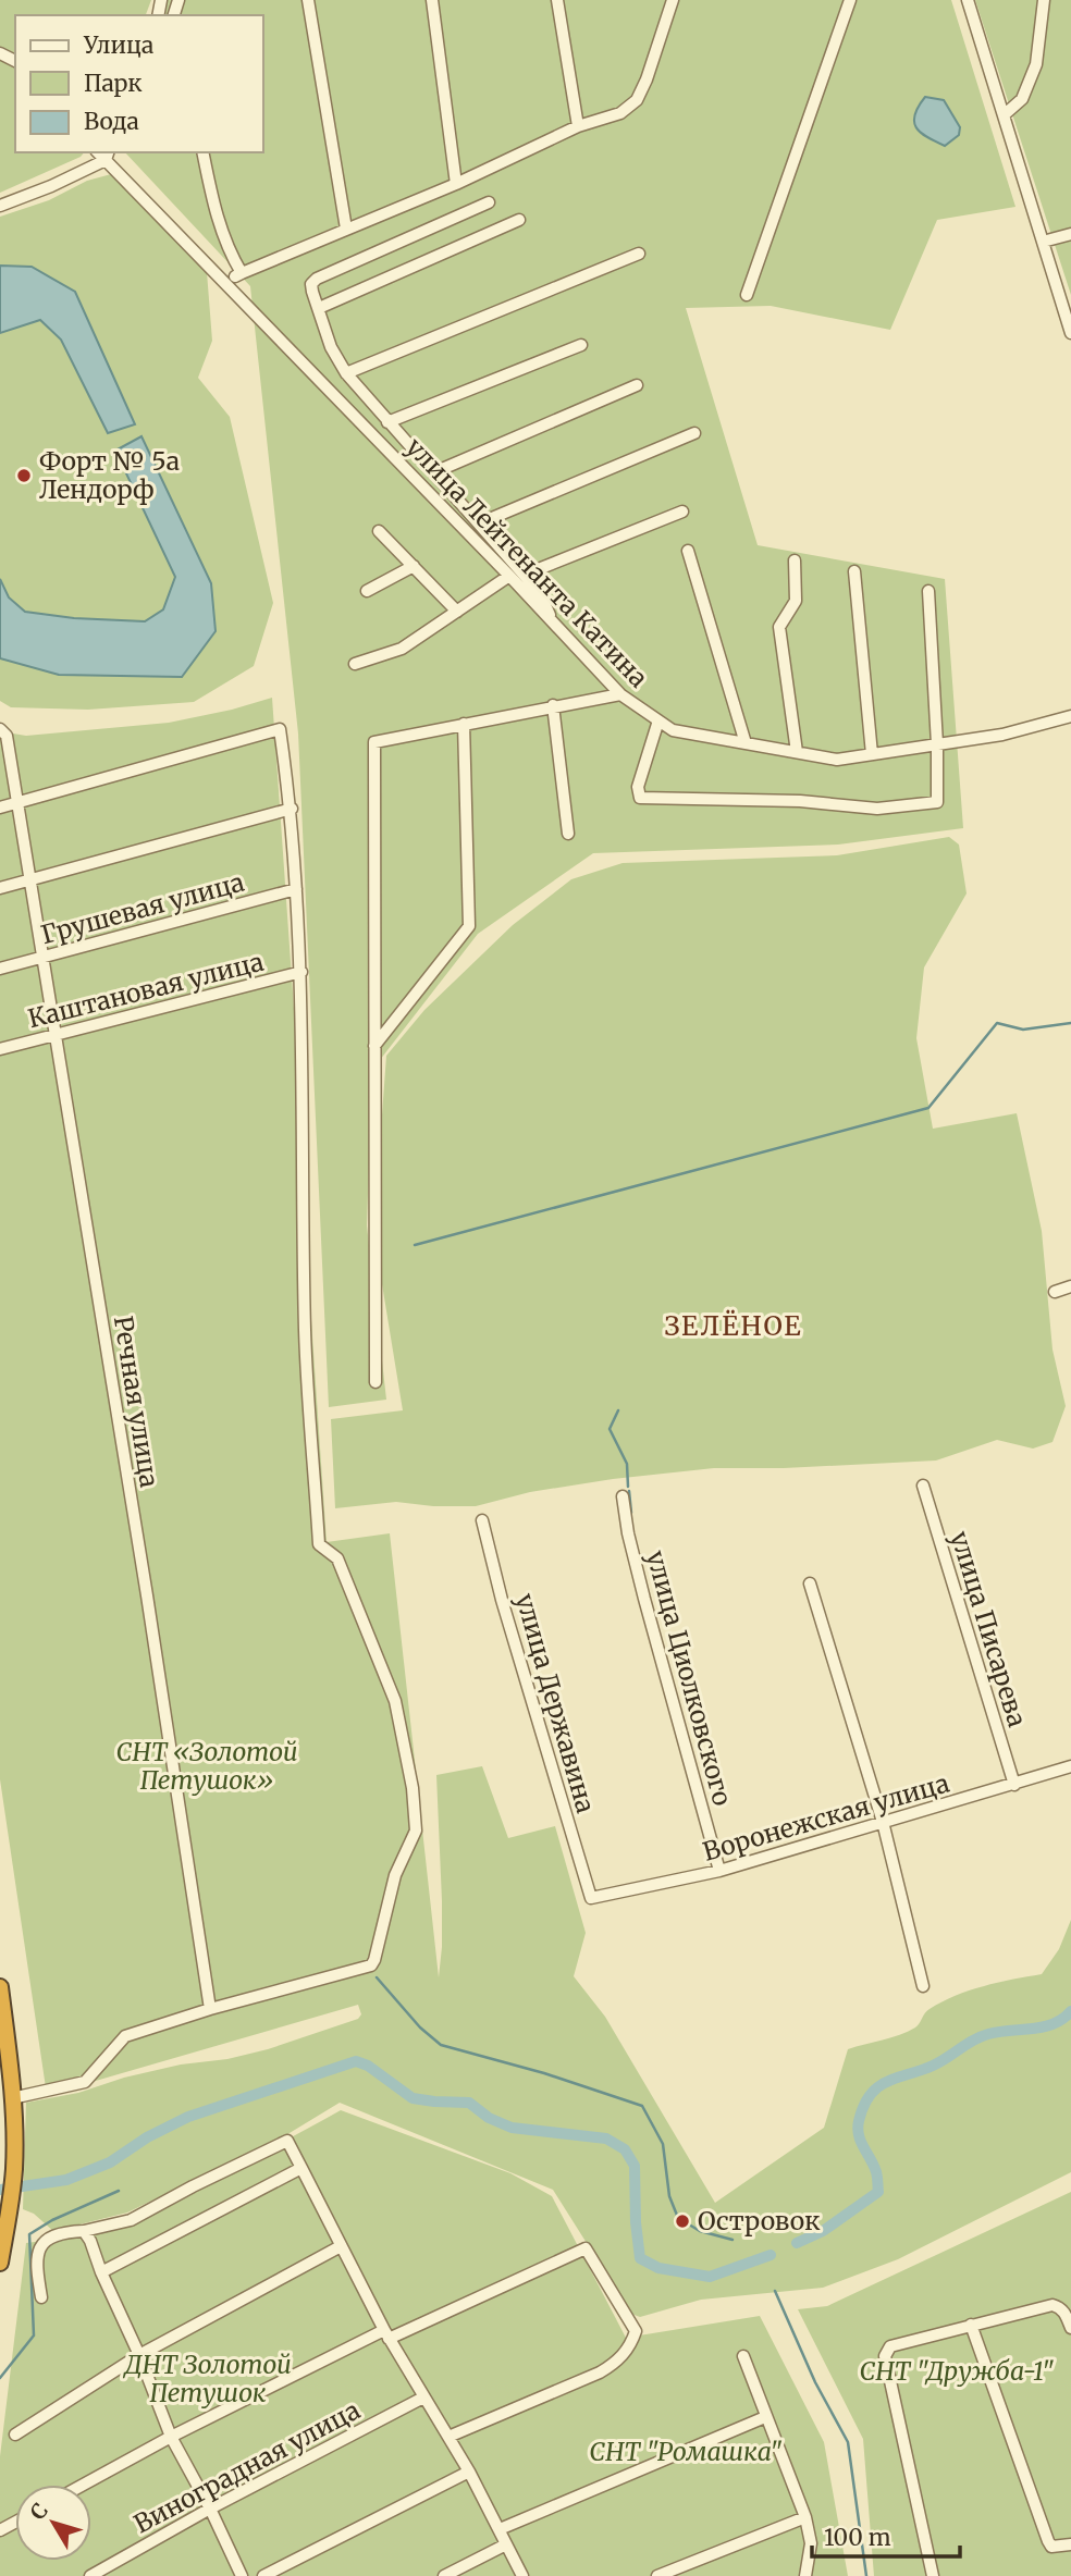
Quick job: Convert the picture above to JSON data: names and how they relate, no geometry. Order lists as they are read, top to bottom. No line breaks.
{"streets":{"street":["улица Лейтенанта Катина","Грушевая улица","Каштановая улица","Речная улица","улица Писарева","улица Циолковского","улица Державина","Воронежская улица","Виноградная улица"]},"crossings":[["Грушевая улица","Речная улица"],["Каштановая улица","Речная улица"],["улица Писарева","Воронежская улица"],["улица Циолковского","Воронежская улица"],["улица Державина","Воронежская улица"]],"districts":["ЗЕЛЁНОЕ"],"parks":["СНТ «Золотой Петушок»","ДНТ Золотой Петушок","СНТ \"Дружба-1\"","СНТ \"Ромашка\""],"places":["Форт № 5а Лендорф","Островок"],"legend":["Улица","Парк","Вода"],"scale_bar":"100 m","north":"top left"}
